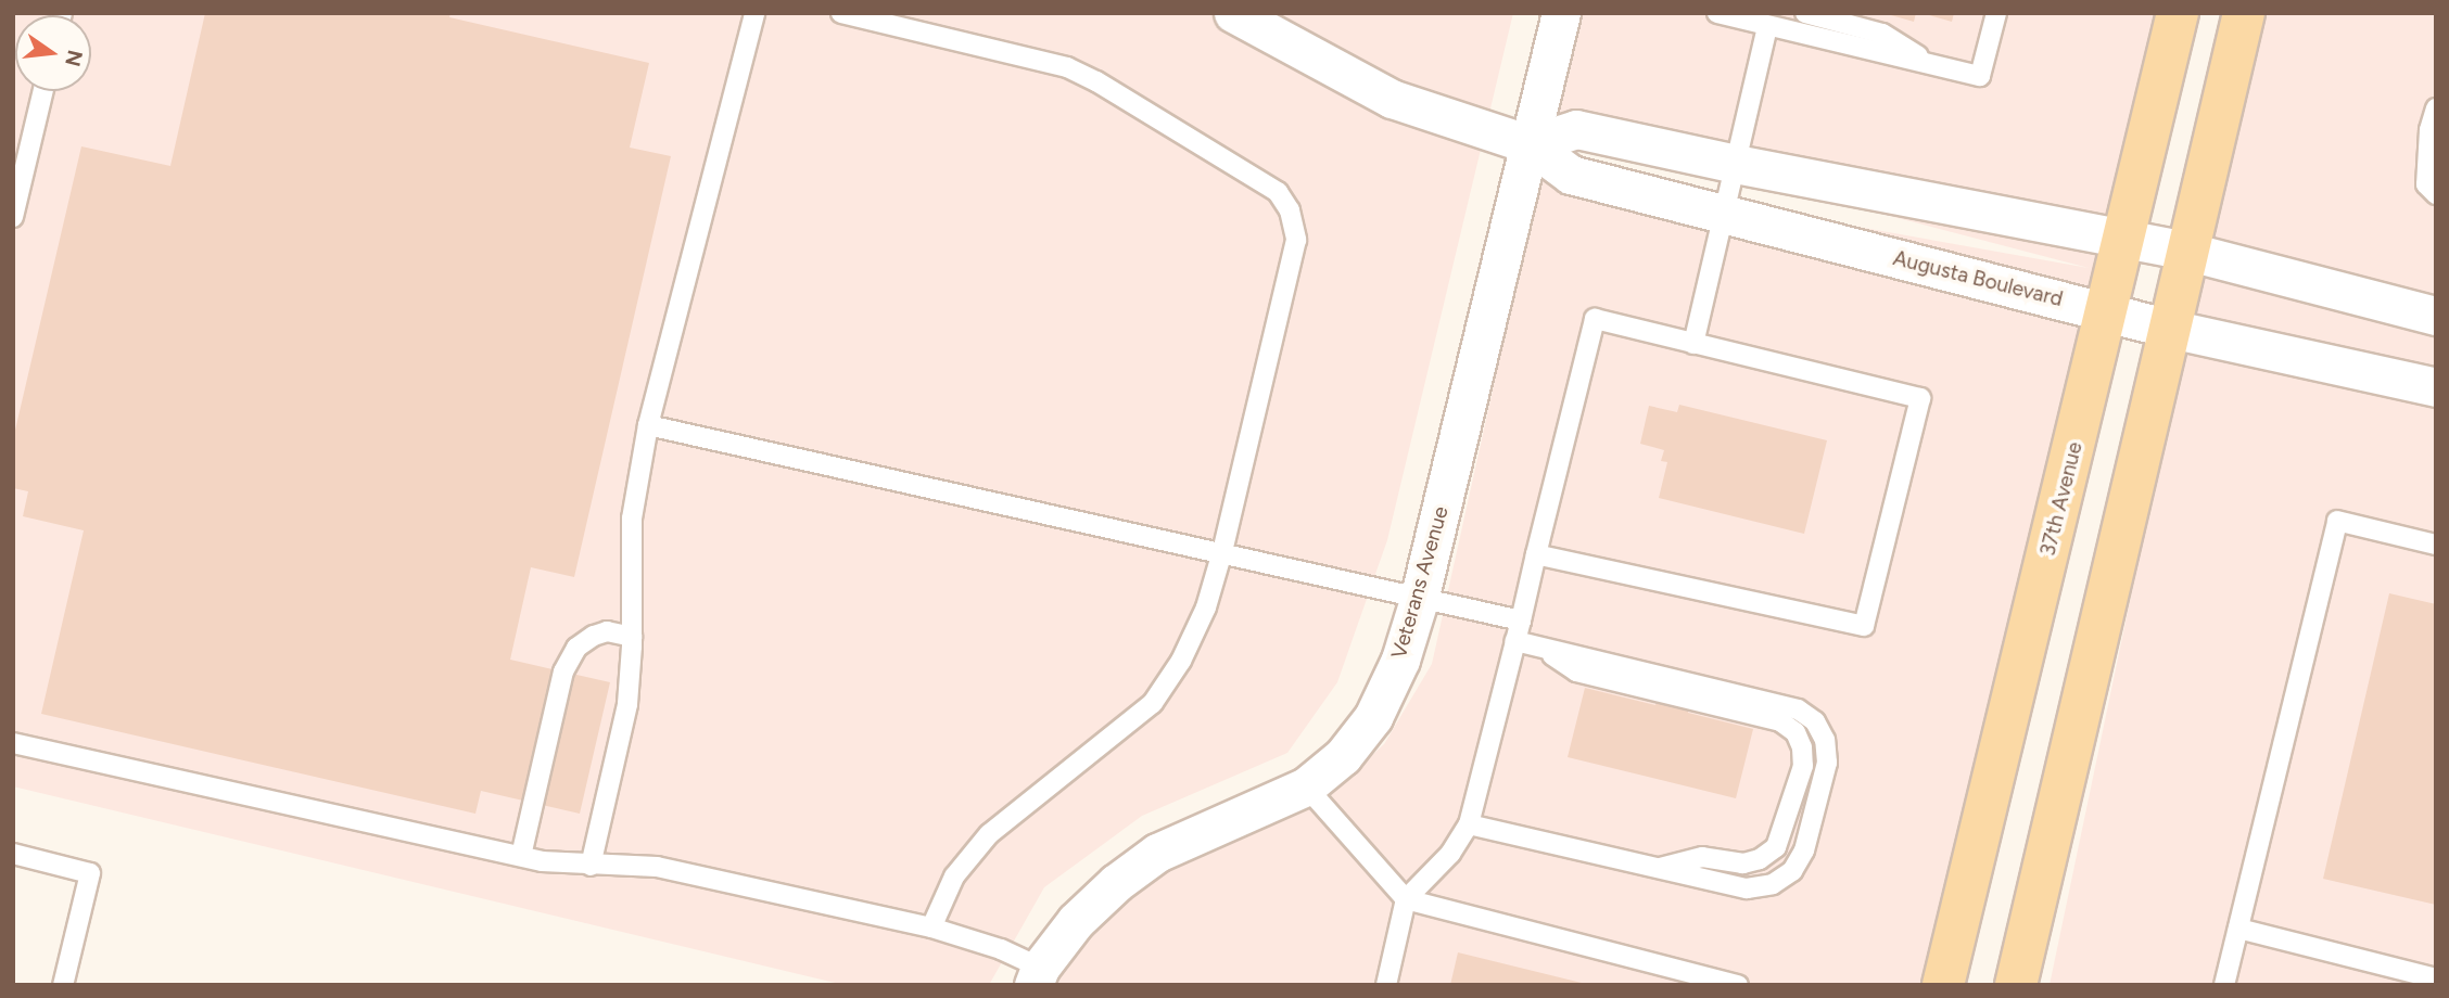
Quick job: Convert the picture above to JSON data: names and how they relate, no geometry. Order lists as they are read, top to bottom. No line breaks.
{"streets":{"main road":["37th Avenue"],"street":["Augusta Boulevard","Veterans Avenue"]},"crossings":[["Augusta Boulevard","37th Avenue"],["Augusta Boulevard","Veterans Avenue"]],"north":"right"}
